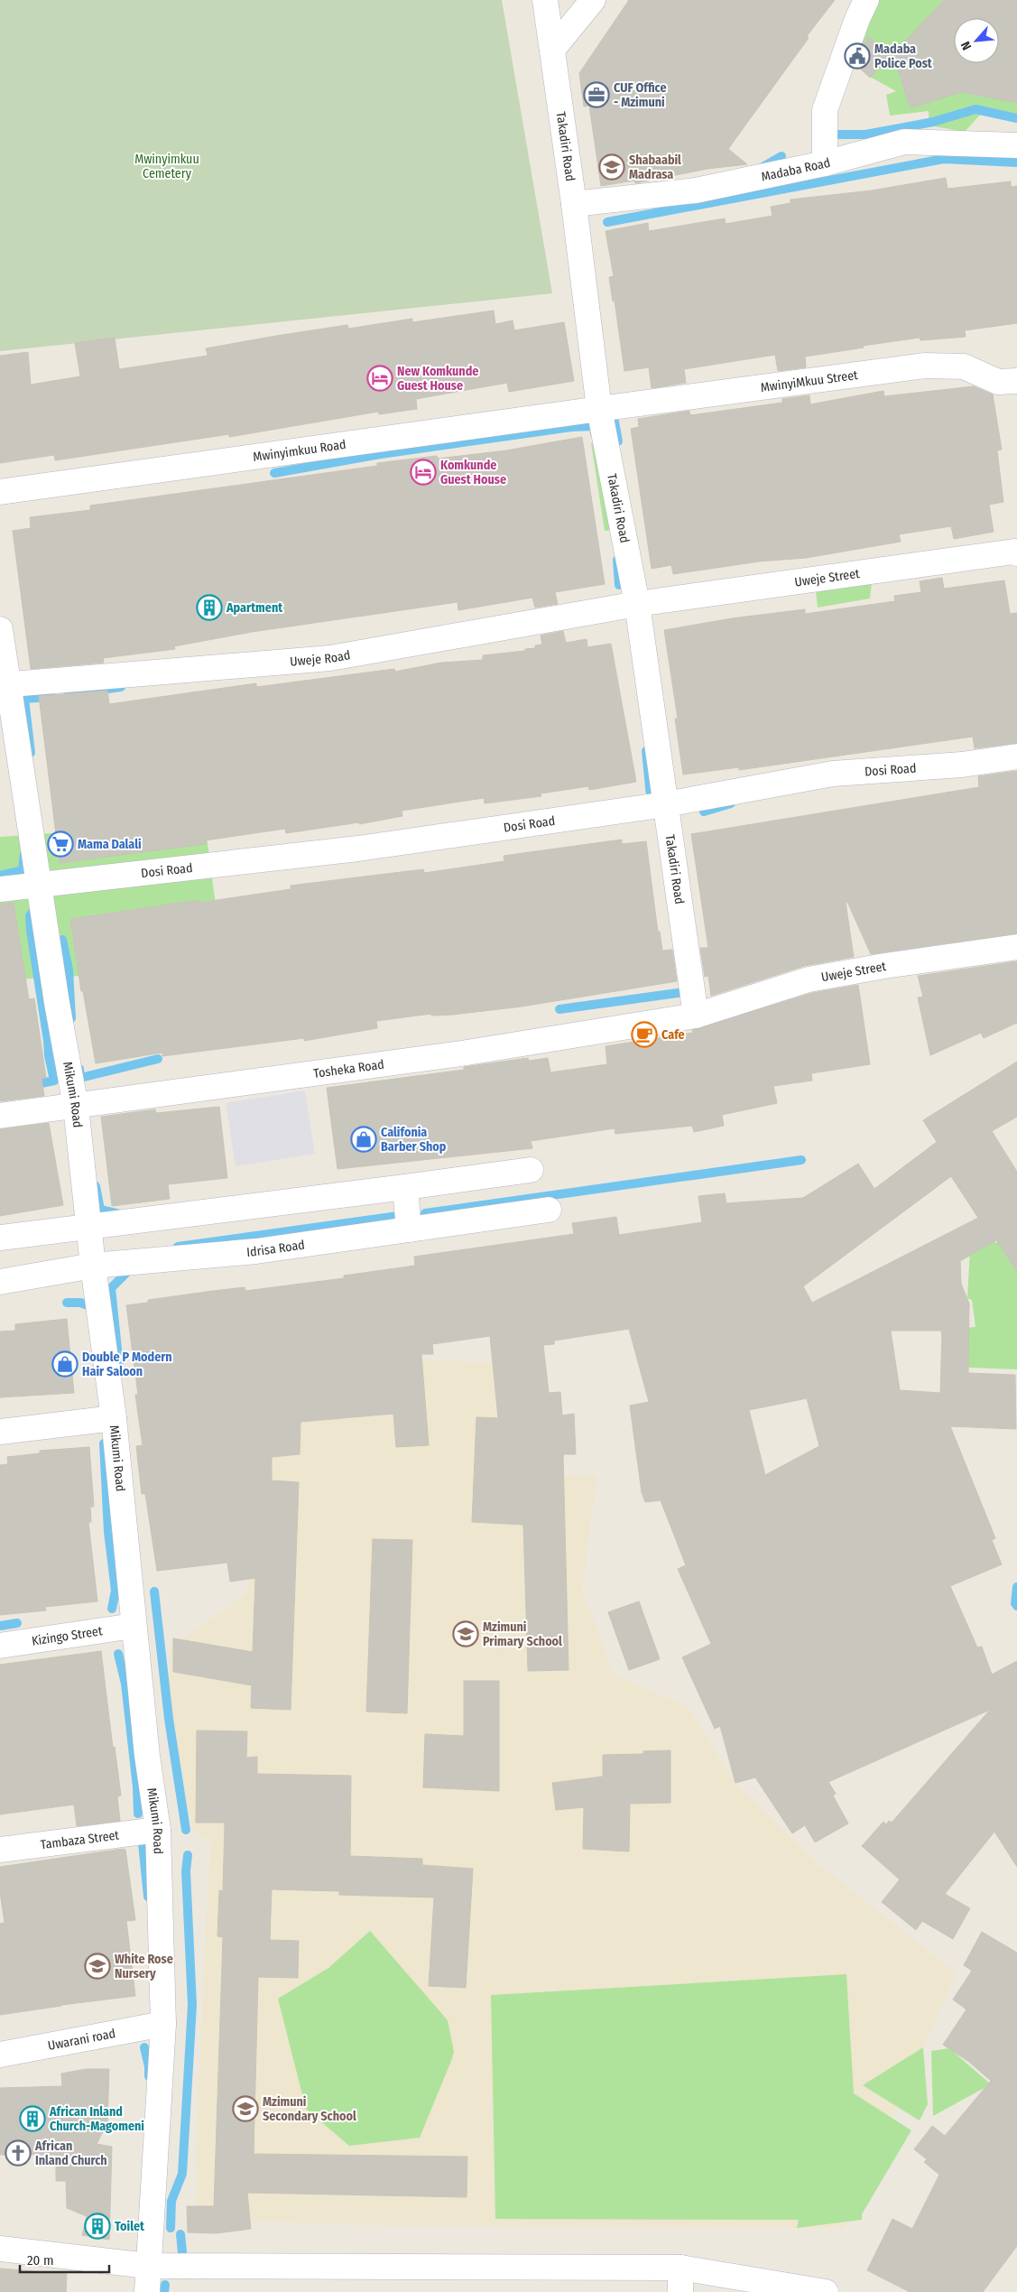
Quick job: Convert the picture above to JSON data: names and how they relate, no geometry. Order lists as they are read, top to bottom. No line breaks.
{"streets":{"street":["Takadiri Road","Madaba Road","MwinyiMkuu Street","Mwinyimkuu Road","Uweje Street","Uweje Road","Dosi Road","Tosheka Road","Mikumi Road","Idrisa Road","Kizingo Street","Tambaza Street","Uwarani road"]},"crossings":[["Takadiri Road","Madaba Road"],["Takadiri Road","MwinyiMkuu Street"],["Takadiri Road","Mwinyimkuu Road"],["Takadiri Road","Uweje Street"],["Takadiri Road","Uweje Road"],["Takadiri Road","Dosi Road"],["Takadiri Road","Tosheka Road"],["MwinyiMkuu Street","Mwinyimkuu Road"],["Uweje Street","Uweje Road"],["Uweje Street","Tosheka Road"],["Uweje Road","Mikumi Road"],["Dosi Road","Mikumi Road"],["Tosheka Road","Mikumi Road"],["Mikumi Road","Idrisa Road"],["Mikumi Road","Kizingo Street"],["Mikumi Road","Tambaza Street"],["Mikumi Road","Uwarani road"]],"parks":["Mwinyimkuu Cemetery"],"places":{"public building":["Madaba Police Post"],"office":["CUF Office - Mzimuni"],"school or university":["Shabaabil Madrasa","Mzimuni Primary School","White Rose Nursery","Mzimuni Secondary School"],"hotel":["New Komkunde Guest House","Komkunde Guest House"],"building":["Apartment","African Inland Church-Magomeni","Toilet"],"supermarket":["Mama Dalali"],"cafe":["Cafe"],"shop":["Califonia Barber Shop","Double P Modern Hair Saloon"],"church":["African Inland Church"]},"scale_bar":"20 m","north":"bottom left"}
